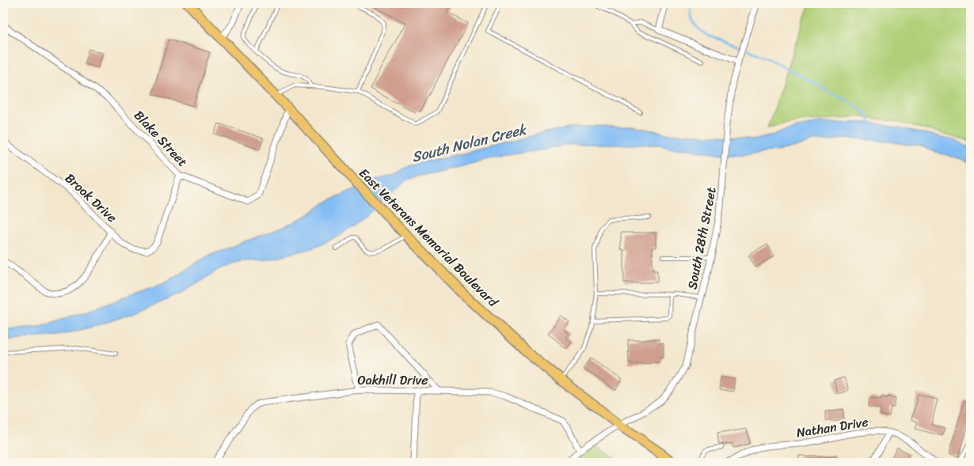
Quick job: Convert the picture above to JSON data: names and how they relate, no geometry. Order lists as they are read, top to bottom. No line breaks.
{"streets":{"main road":["East Veterans Memorial Boulevard"],"street":["Blake Street","Brook Drive","South 28th Street","Oakhill Drive","Nathan Drive"]},"crossings":[["Blake Street","Brook Drive"],["Blake Street","East Veterans Memorial Boulevard"],["East Veterans Memorial Boulevard","South 28th Street"],["South 28th Street","Oakhill Drive"]],"water":["South Nolan Creek"]}
